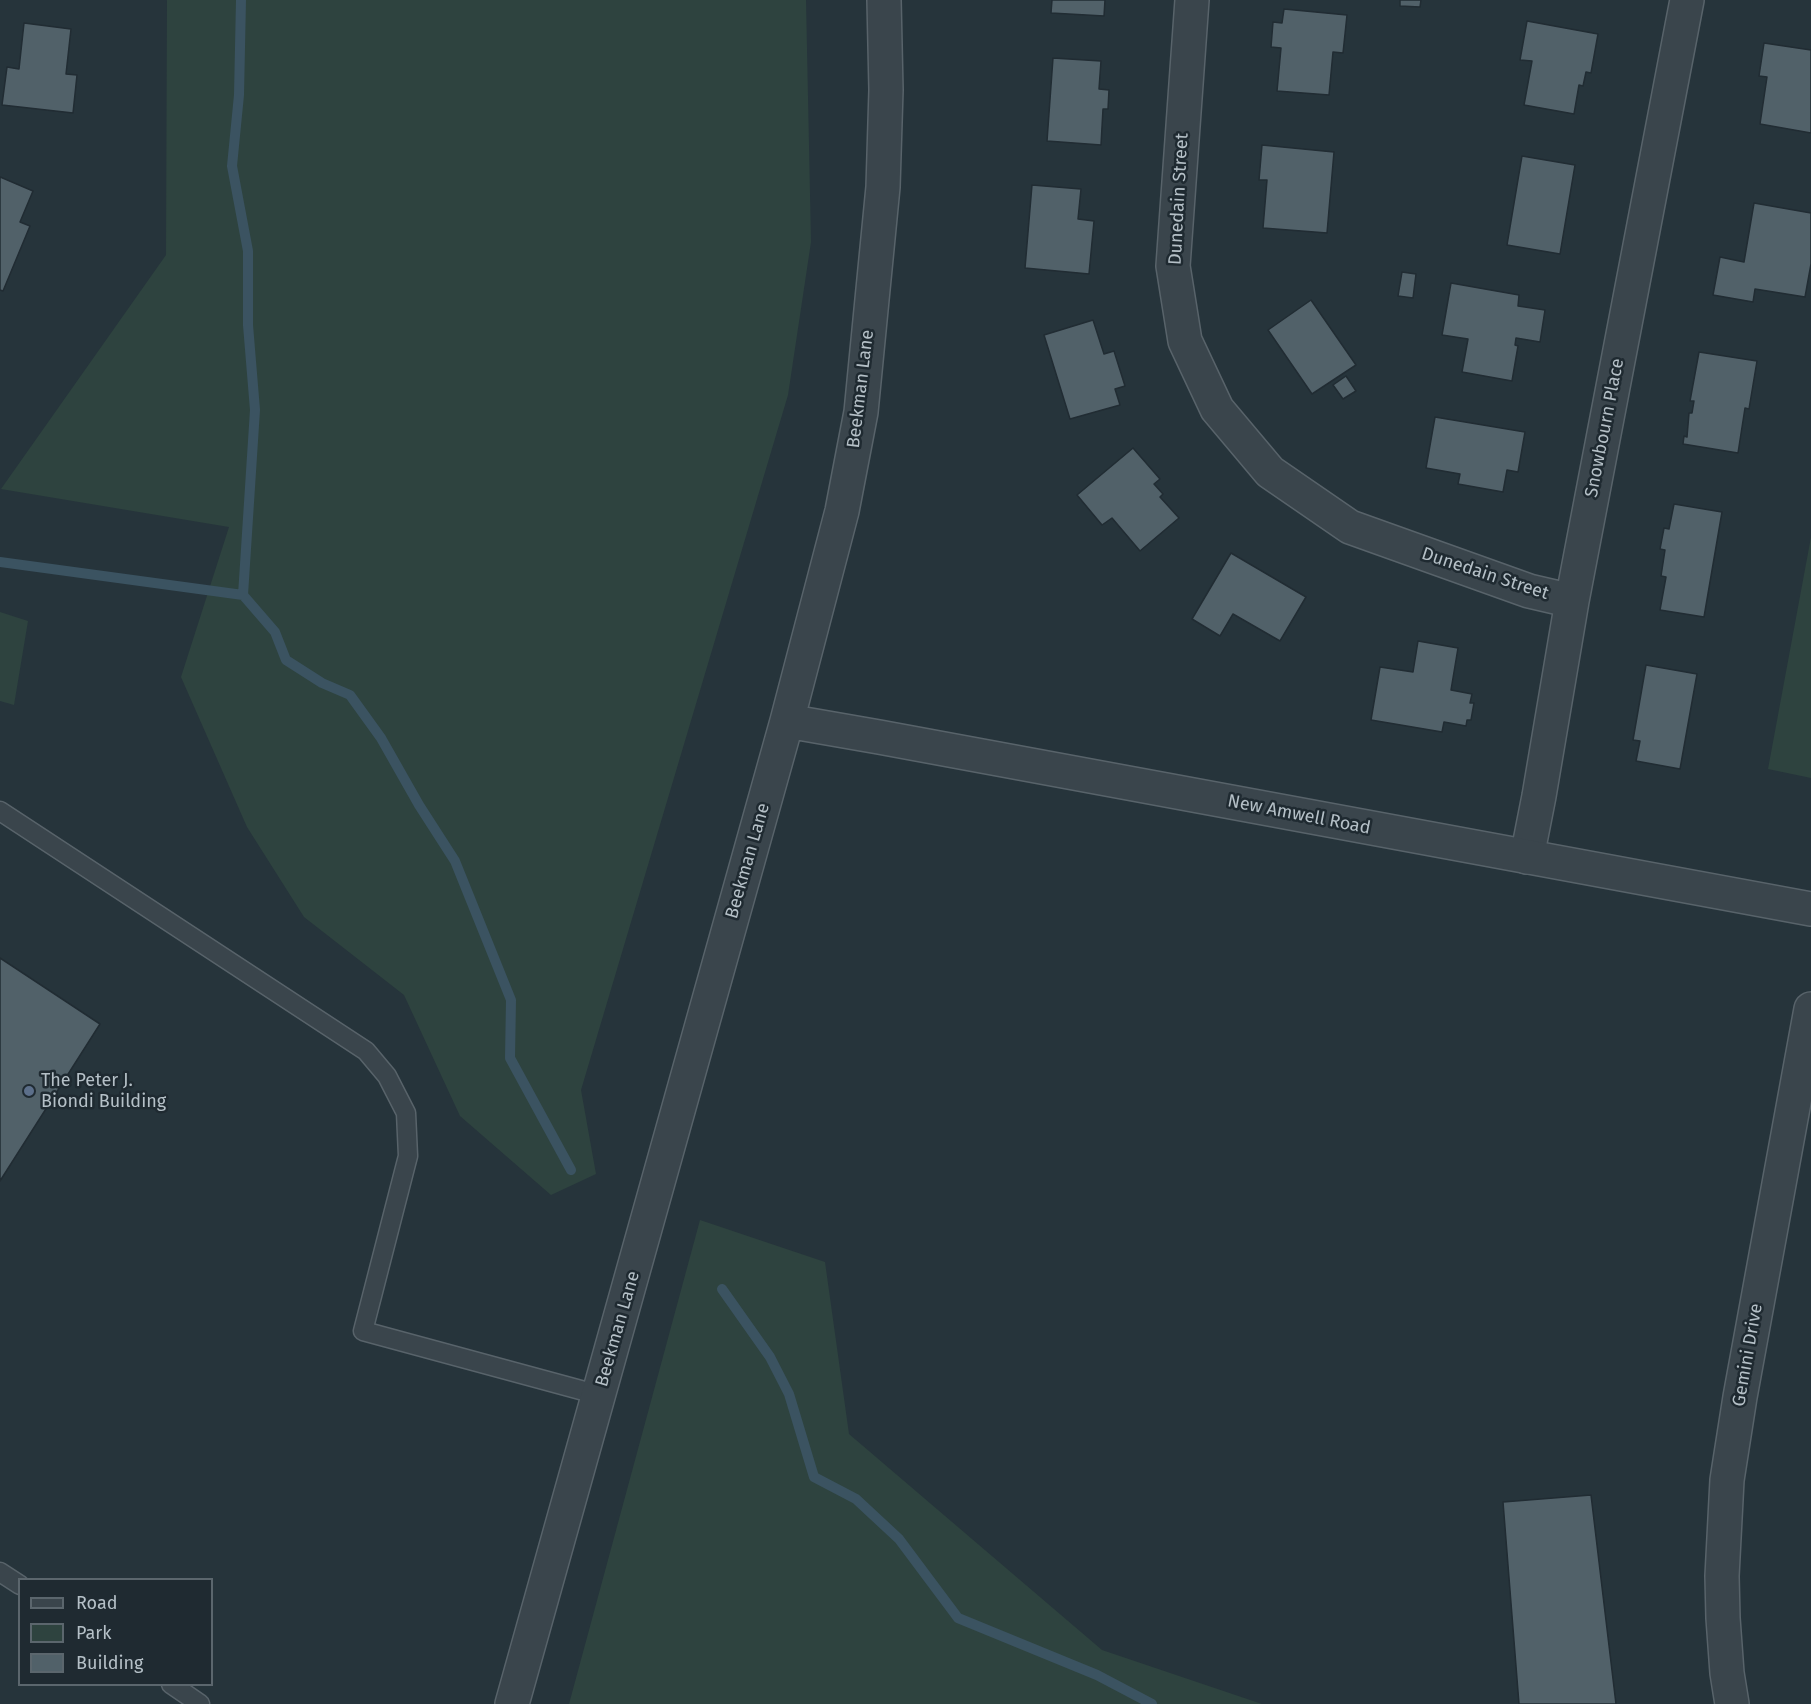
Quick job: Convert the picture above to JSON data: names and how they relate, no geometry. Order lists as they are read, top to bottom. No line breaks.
{"streets":{"street":["Dunedain Street","Beekman Lane","Snowbourn Place","New Amwell Road","Gemini Drive"]},"crossings":[["Dunedain Street","Snowbourn Place"],["Beekman Lane","New Amwell Road"],["Snowbourn Place","New Amwell Road"]],"places":["The Peter J. Biondi Building"],"legend":["Road","Park","Building"]}
